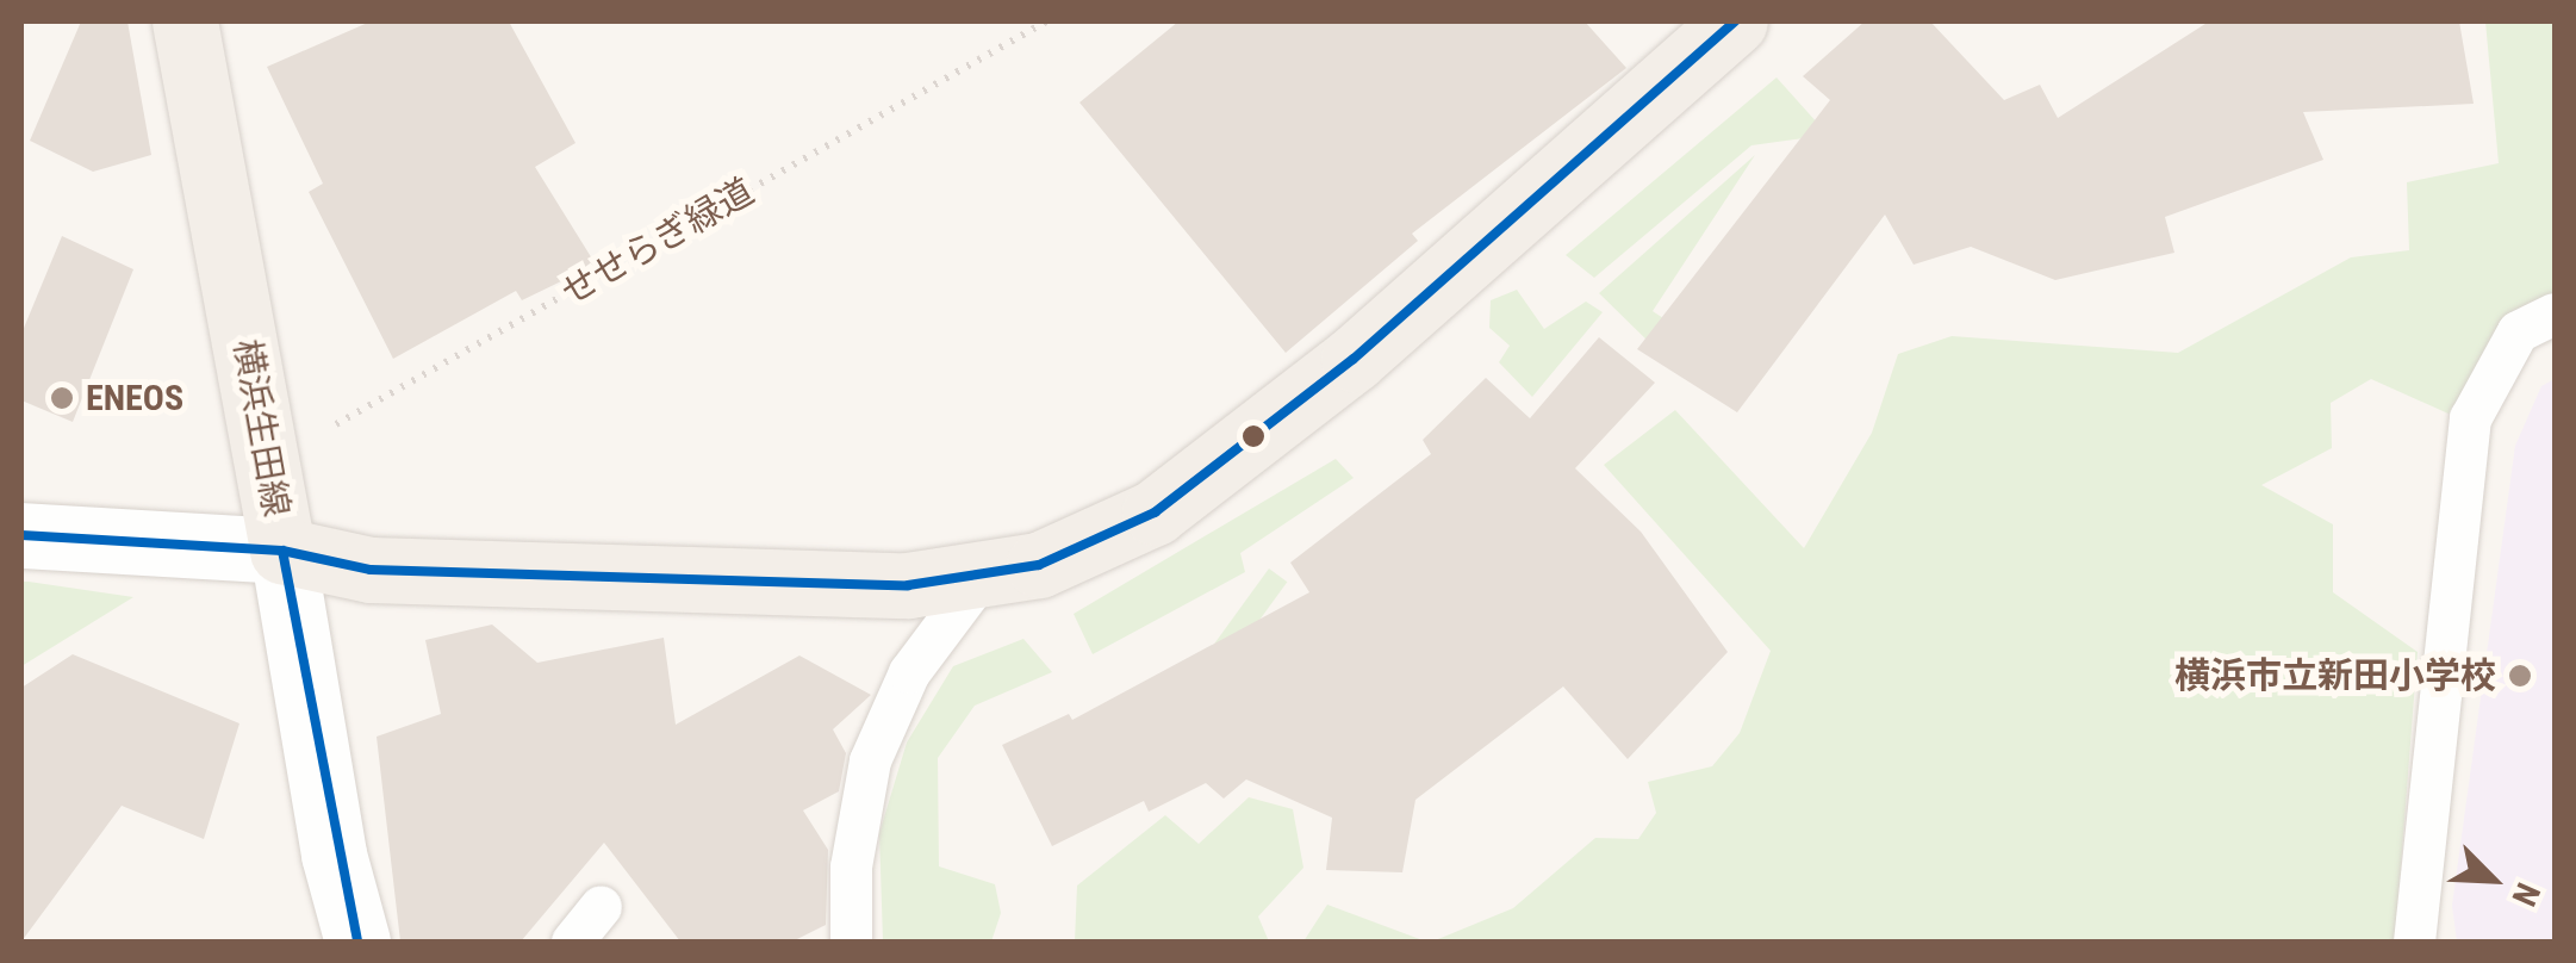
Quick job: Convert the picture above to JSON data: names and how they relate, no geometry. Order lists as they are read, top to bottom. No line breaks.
{"streets":{"main road":["横浜生田線"],"path":["せせらぎ緑道"]},"crossings":[["せせらぎ緑道","横浜生田線"]],"places":["ENEOS","横浜市立新田小学校"],"north":"bottom right"}
